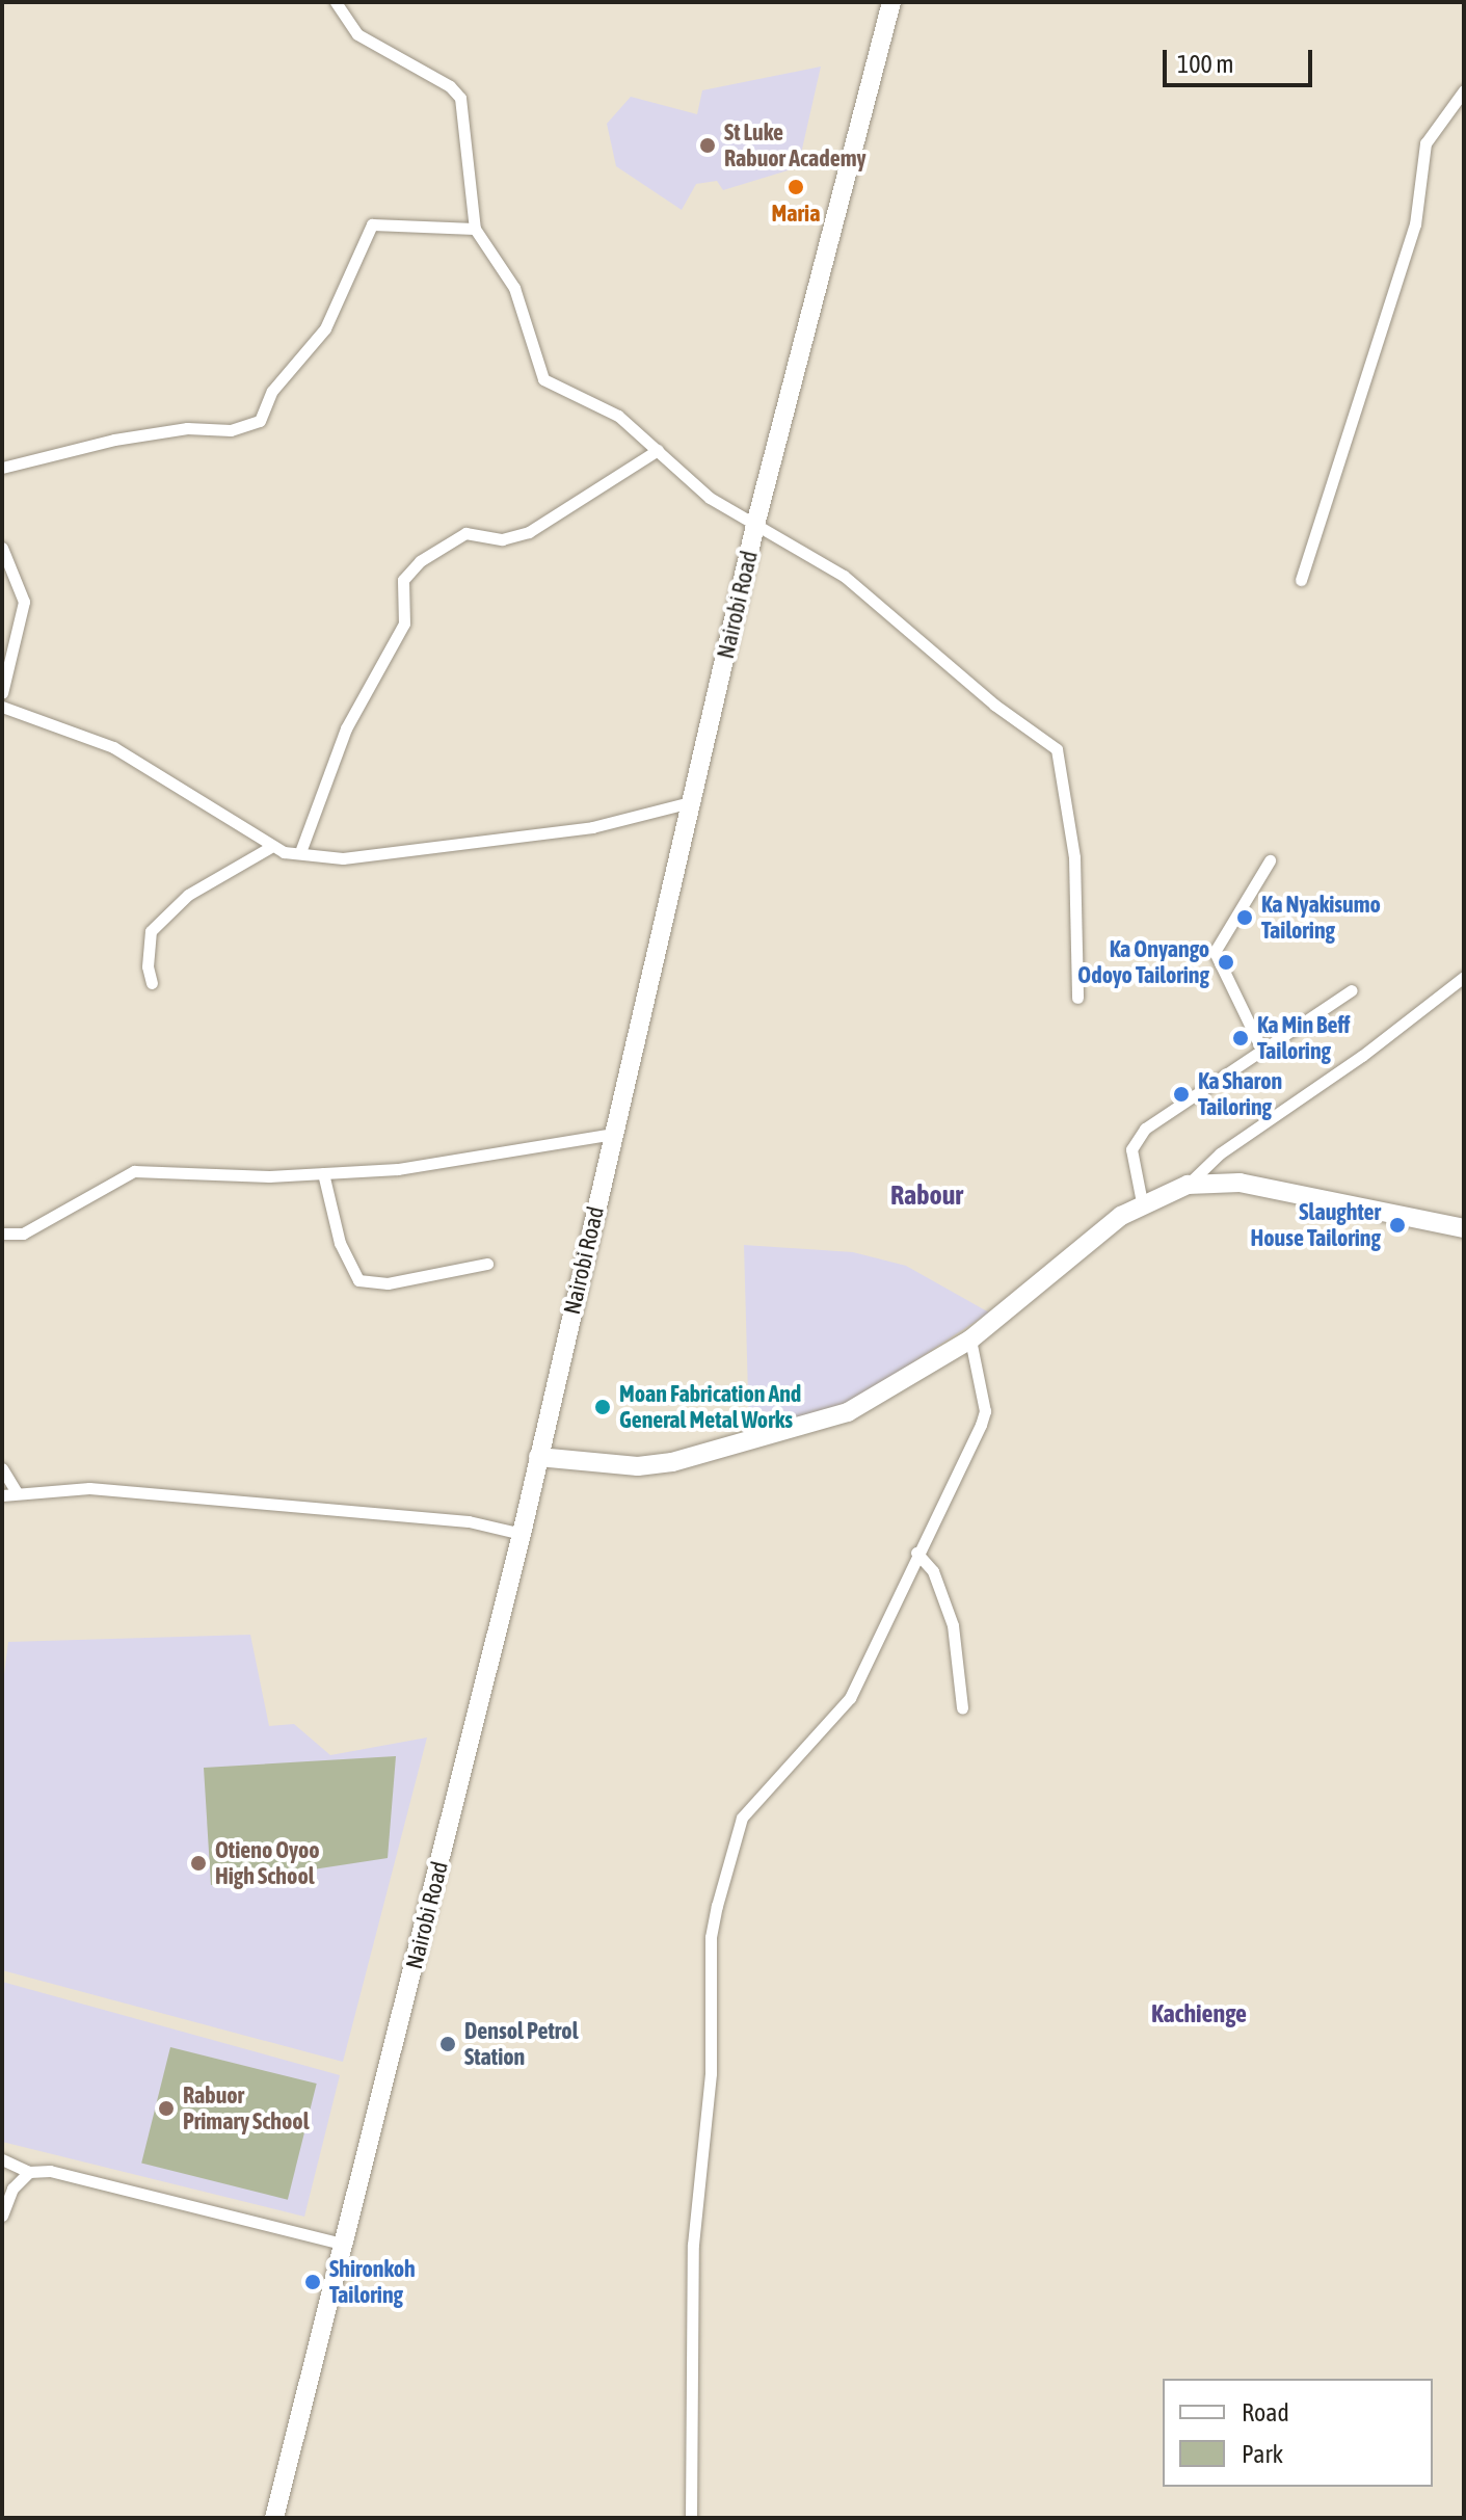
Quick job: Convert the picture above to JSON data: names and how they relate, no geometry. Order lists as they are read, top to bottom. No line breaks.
{"streets":{"main road":["Nairobi Road"]},"districts":["Rabour","Kachienge"],"places":["St Luke Rabuor Academy","Maria","Ka Nyakisumo Tailoring","Ka Onyango Odoyo Tailoring","Ka Min Beff Tailoring","Ka Sharon Tailoring","Slaughter House Tailoring","Moan Fabrication And General Metal Works","Otieno Oyoo High School","Densol Petrol Station","Rabuor Primary School","Shironkoh Tailoring"],"legend":["Road","Park"],"scale_bar":"100 m"}
